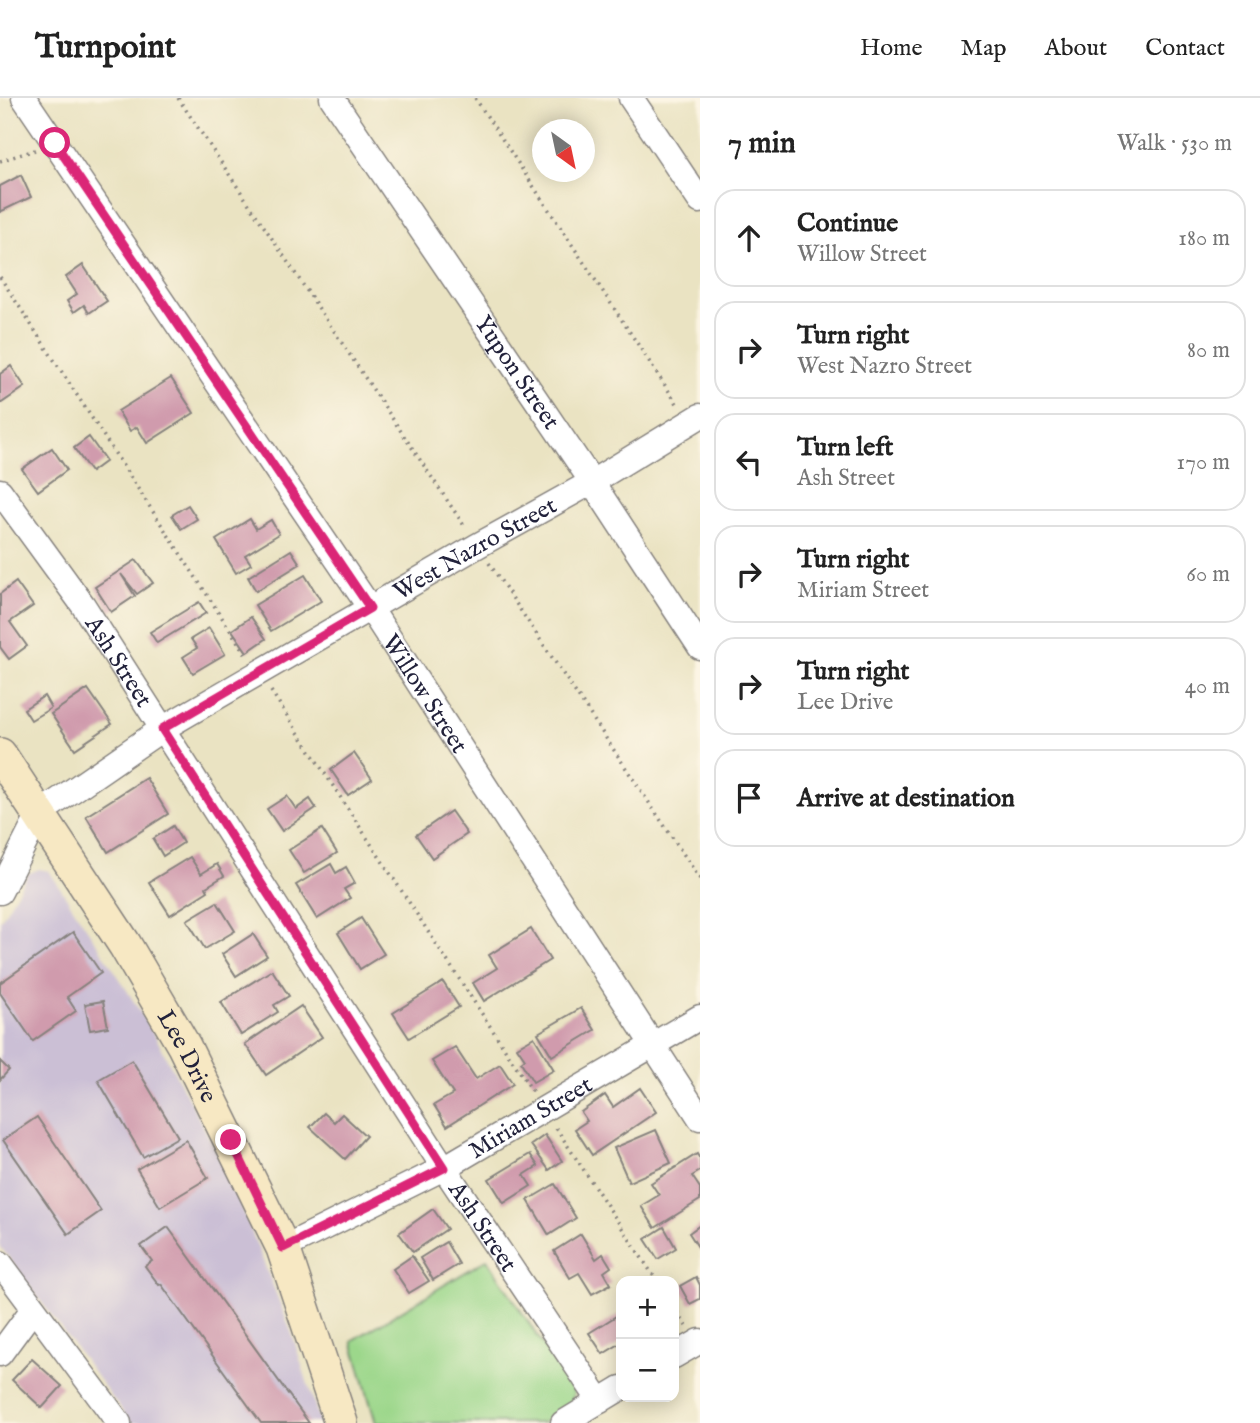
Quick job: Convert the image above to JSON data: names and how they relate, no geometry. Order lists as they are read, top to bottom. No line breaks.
{"streets":{"main road":["Lee Drive"],"street":["Yupon Street","West Nazro Street","Ash Street","Willow Street","Miriam Street"]},"crossings":[["Yupon Street","West Nazro Street"],["West Nazro Street","Ash Street"],["West Nazro Street","Willow Street"],["West Nazro Street","Lee Drive"],["Ash Street","Miriam Street"],["Willow Street","Miriam Street"],["Lee Drive","Miriam Street"]],"north":"bottom right","page":{"header":"Turnpoint","nav":["Home","Map","About","Contact"],"heading":["7 min","Walk · 530 m"],"list":[["Continue","Willow Street","180 m"],["Turn right","West Nazro Street","80 m"],["Turn left","Ash Street","170 m"],["Turn right","Miriam Street","60 m"],["Turn right","Lee Drive","40 m"],"Arrive at destination"],"map_buttons":["+","−"]}}
